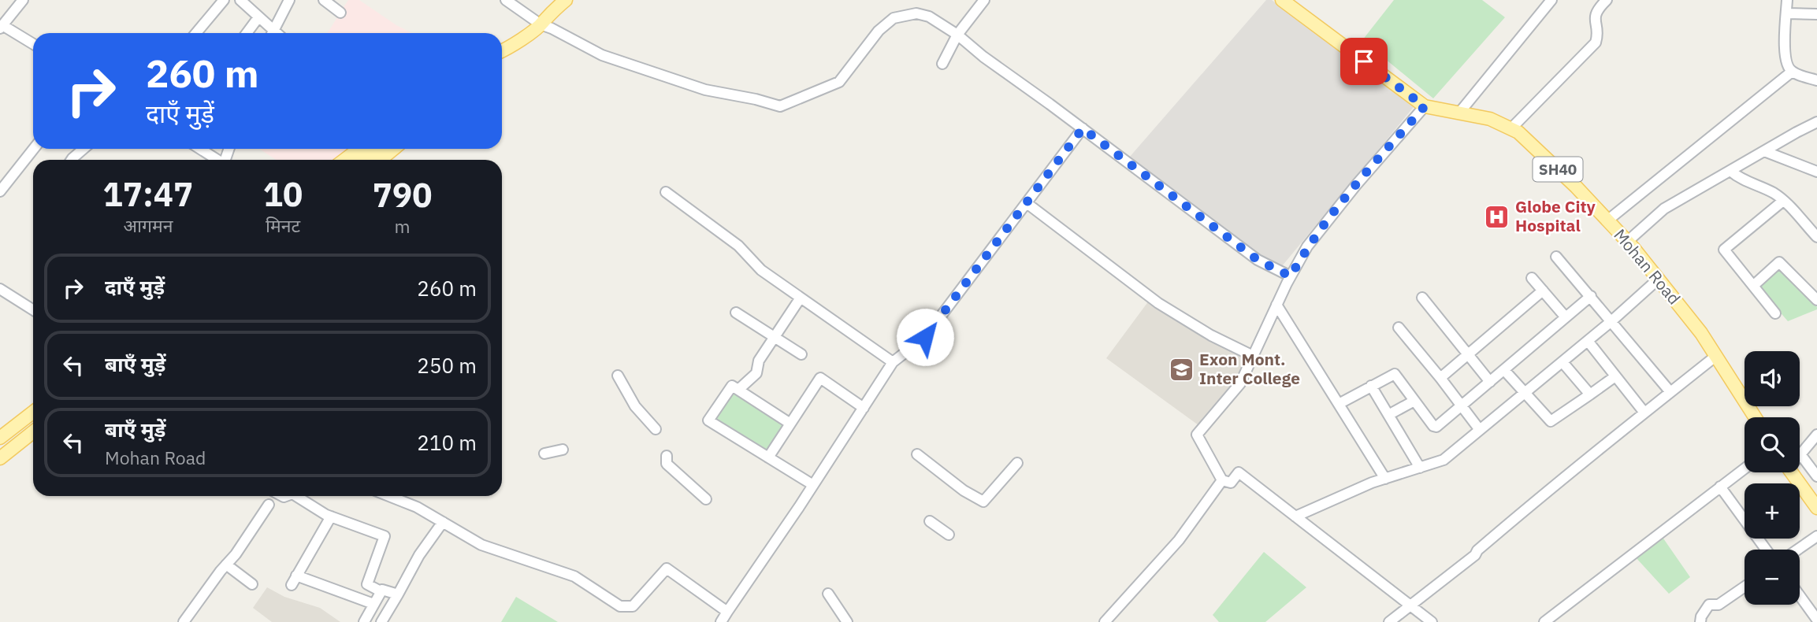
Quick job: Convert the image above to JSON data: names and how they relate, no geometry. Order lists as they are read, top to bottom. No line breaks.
{"streets":{"main road":["SH40","Mohan Road"]},"places":{"hospital":["Globe City Hospital"],"school or university":["Exon Mont. Inter College"]},"page":{"turn":["260 m","दाएँ मुड़ें"],"eta":["17:47","आगमन","10","मिनट","790","m"],"list":[{"name":"दाएँ मुड़ें","value":"260 m"},{"name":"बाएँ मुड़ें","value":"250 m"},{"name":"बाएँ मुड़ें","note":"Mohan Road","value":"210 m"}],"map_buttons":["+","−"]}}
